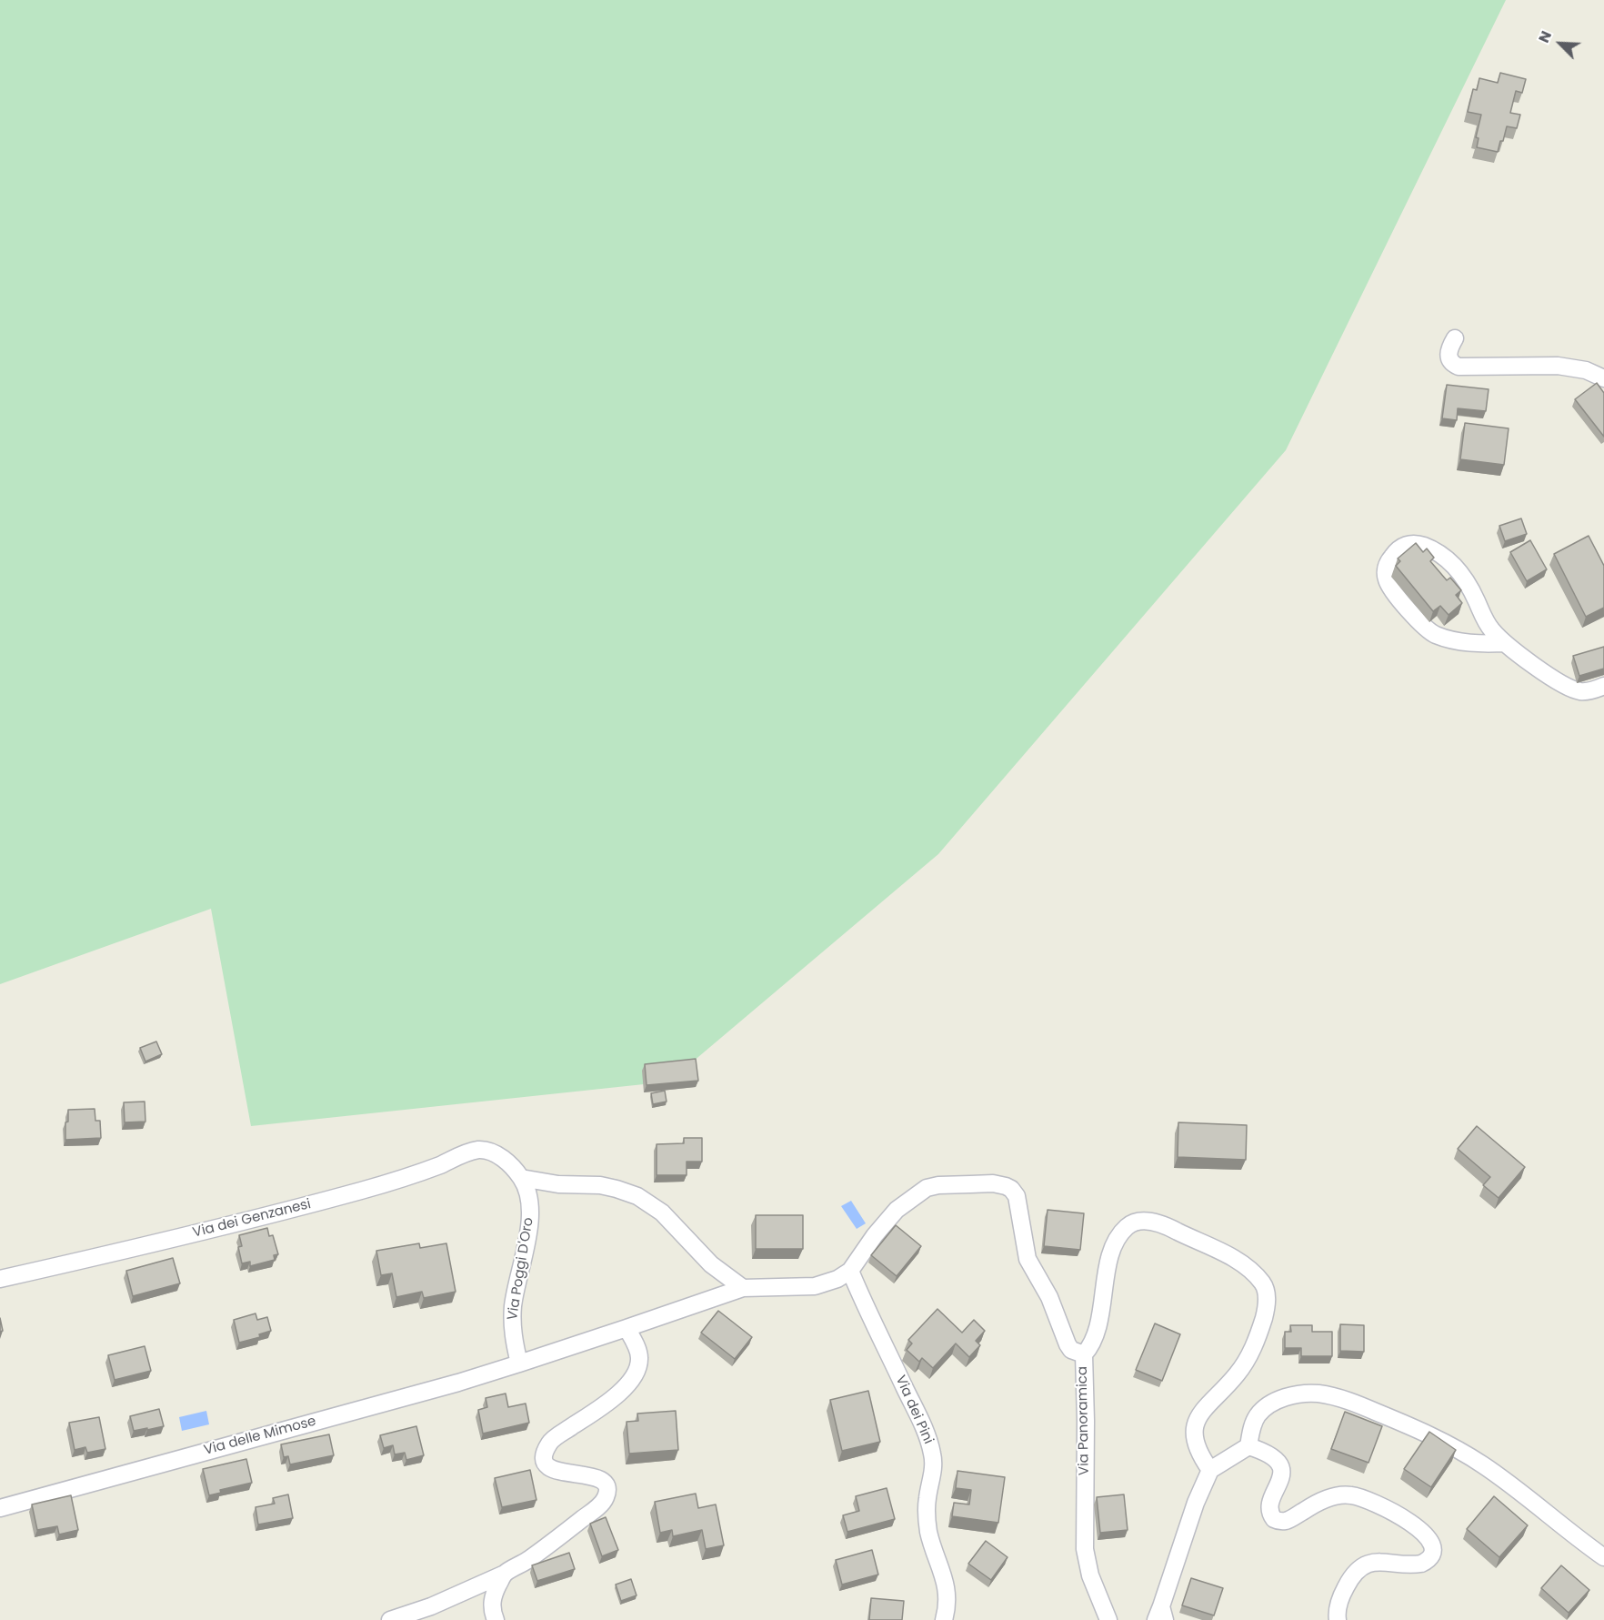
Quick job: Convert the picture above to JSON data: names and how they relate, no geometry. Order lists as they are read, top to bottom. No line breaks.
{"streets":{"street":["Via dei Genzanesi","Via Poggi D'Oro","Via dei Pini","Via Panoramica","Via delle Mimose"]},"crossings":[["Via dei Genzanesi","Via Poggi D'Oro"],["Via Poggi D'Oro","Via delle Mimose"],["Via dei Pini","Via Panoramica"]],"north":"top left"}
